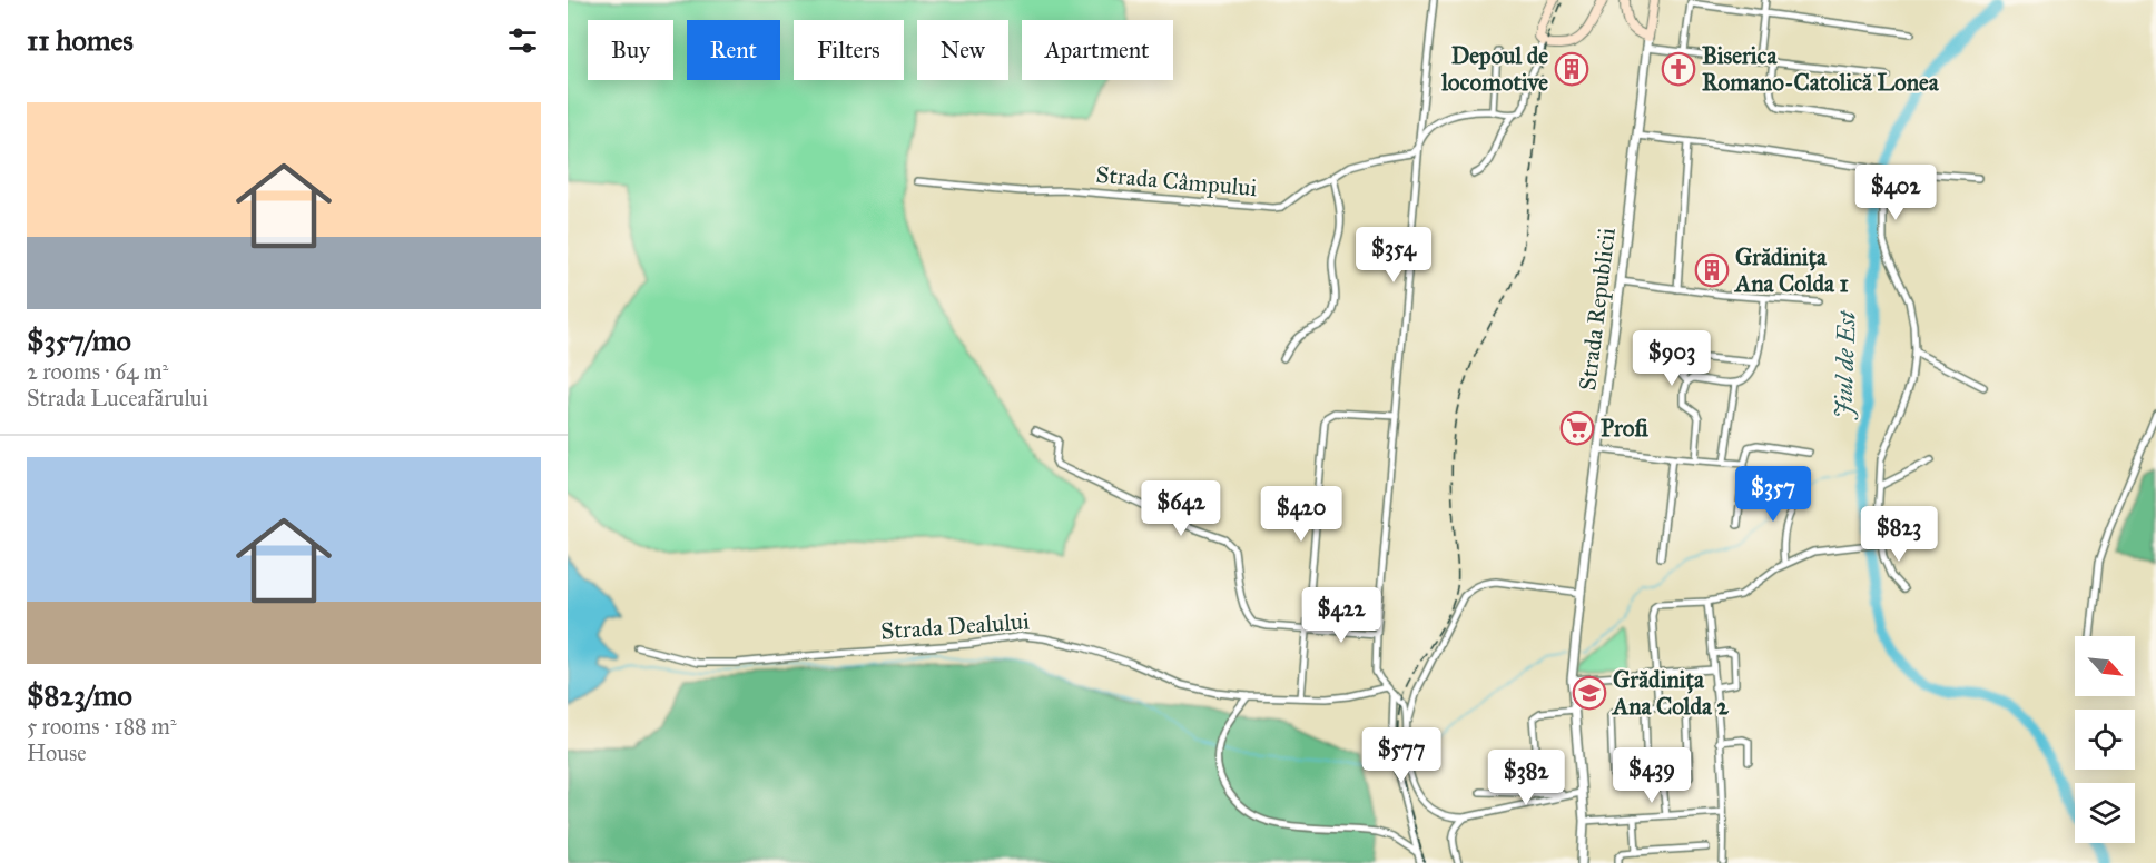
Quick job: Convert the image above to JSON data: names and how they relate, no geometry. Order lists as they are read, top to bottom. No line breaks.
{"streets":{"main road":["Strada Republicii"],"street":["Strada Câmpului","Strada Dealului"]},"water":["Jiul de Est"],"places":{"building":["Depoul de locomotive","Grădinița Ana Colda 1"],"church":["Biserica Romano-Catolică Lonea"],"supermarket":["Profi"],"school or university":["Grădinița Ana Colda 2"]},"north":"bottom right","page":{"heading":"11 homes","chip":["Buy","Rent","Filters","New","Apartment"],"list":[{"name":"$357/mo","note":"2 rooms · 64 m² · Strada Luceafărului"},{"name":"$823/mo","note":"5 rooms · 188 m² · House"}],"price":["$402","$354","$903","$357","$642","$420","$823","$422","$577","$439","$382"]}}
